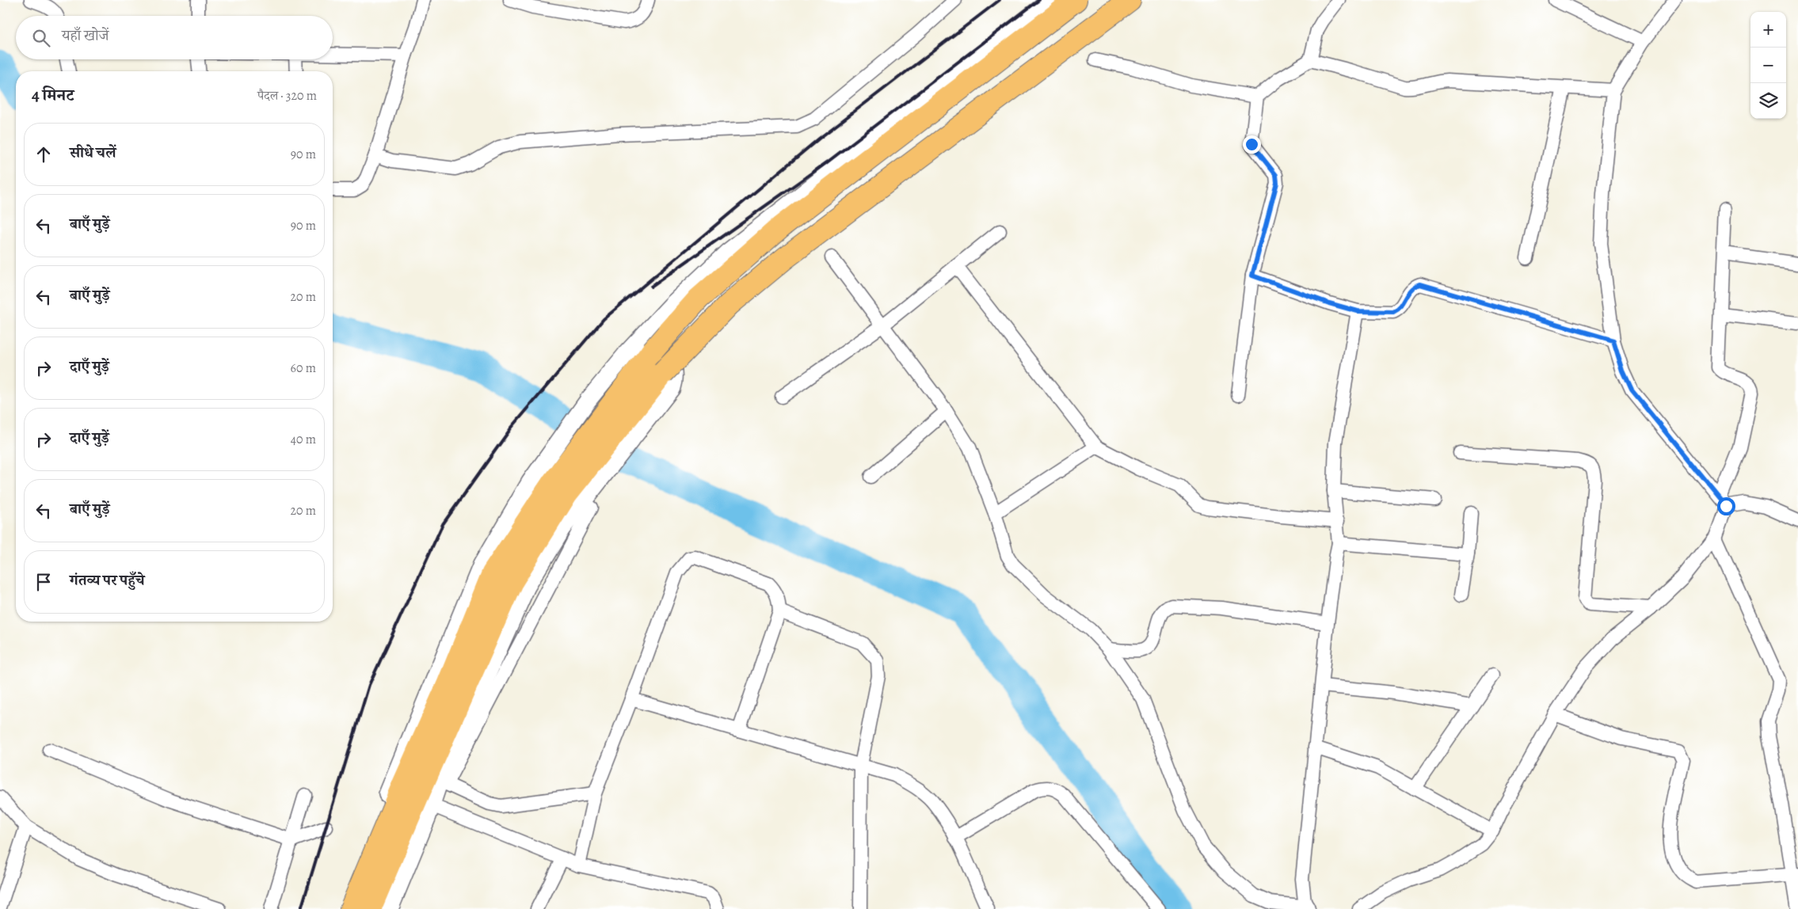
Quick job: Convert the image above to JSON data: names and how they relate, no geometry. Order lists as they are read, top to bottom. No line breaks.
{"page":{"map_buttons":["+","−"],"search":"यहाँ खोजें","heading":["4 मिनट","पैदल · 320 m"],"list":[["सीधे चलें","90 m"],["बाएँ मुड़ें","90 m"],["बाएँ मुड़ें","20 m"],["दाएँ मुड़ें","60 m"],["दाएँ मुड़ें","40 m"],["बाएँ मुड़ें","20 m"],"गंतव्य पर पहुँचे"]}}
